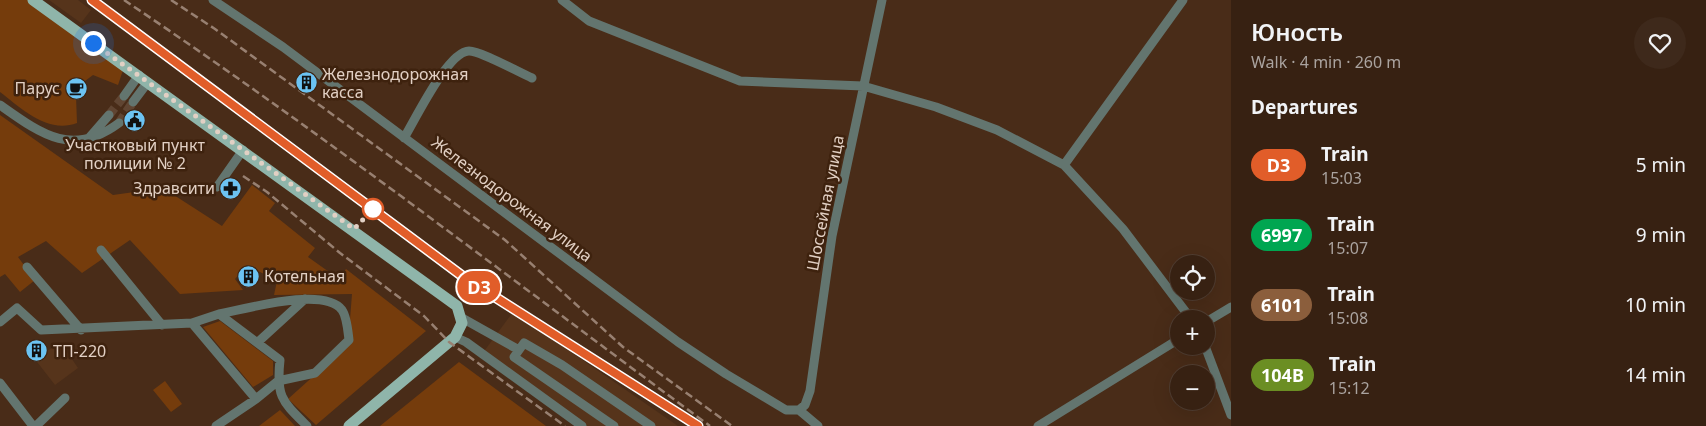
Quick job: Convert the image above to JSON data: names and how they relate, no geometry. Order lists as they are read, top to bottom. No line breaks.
{"streets":{"street":["Железнодорожная улица","Шоссейная улица"]},"crossings":[["Железнодорожная улица","Шоссейная улица"]],"places":{"building":["Железнодорожная касса","Котельная","ТП-220"],"cafe":["Парус"],"public building":["Участковый пункт полиции № 2"],"pharmacy":["Здравсити"]},"page":{"on_map":"D3","heading":[["Юность","Walk · 4 min · 260 m"],"Departures"],"list":[{"mark":"D3","name":"Train","note":"15:03","value":"5 min"},{"mark":"6997","name":"Train","note":"15:07","value":"9 min"},{"mark":"6101","name":"Train","note":"15:08","value":"10 min"},{"mark":"104В","name":"Train","note":"15:12","value":"14 min"}],"map_buttons":["+","−"]}}
